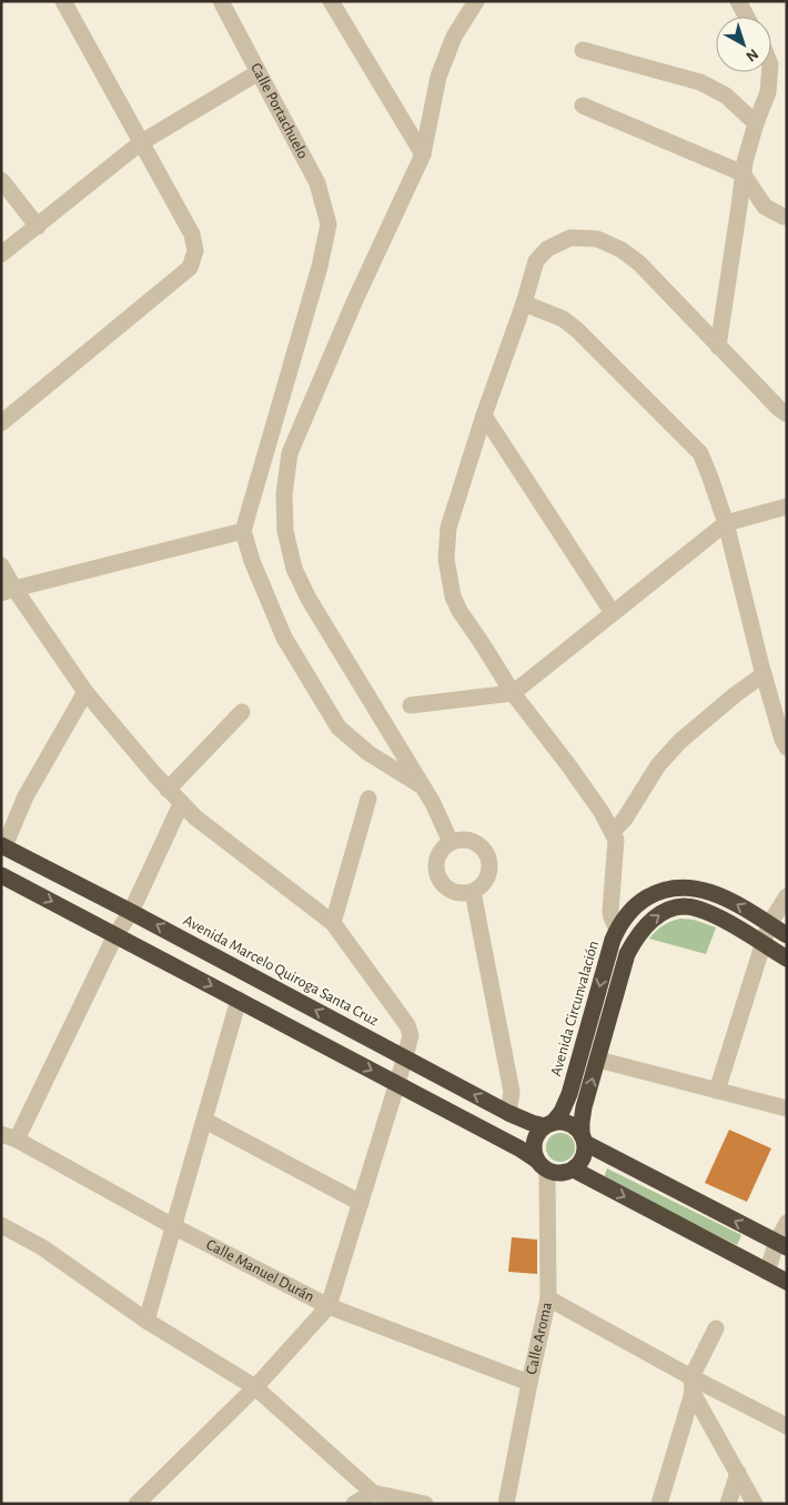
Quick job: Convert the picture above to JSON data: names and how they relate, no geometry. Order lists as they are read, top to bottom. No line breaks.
{"streets":{"highway":["Avenida Marcelo Quiroga Santa Cruz","Avenida Circunvalación"],"street":["Calle Portachuelo","Calle Manuel Durán","Calle Aroma"]},"crossings":[["Avenida Marcelo Quiroga Santa Cruz","Avenida Circunvalación"],["Avenida Marcelo Quiroga Santa Cruz","Calle Aroma"],["Avenida Circunvalación","Calle Aroma"],["Calle Manuel Durán","Calle Aroma"]],"north":"bottom right"}
